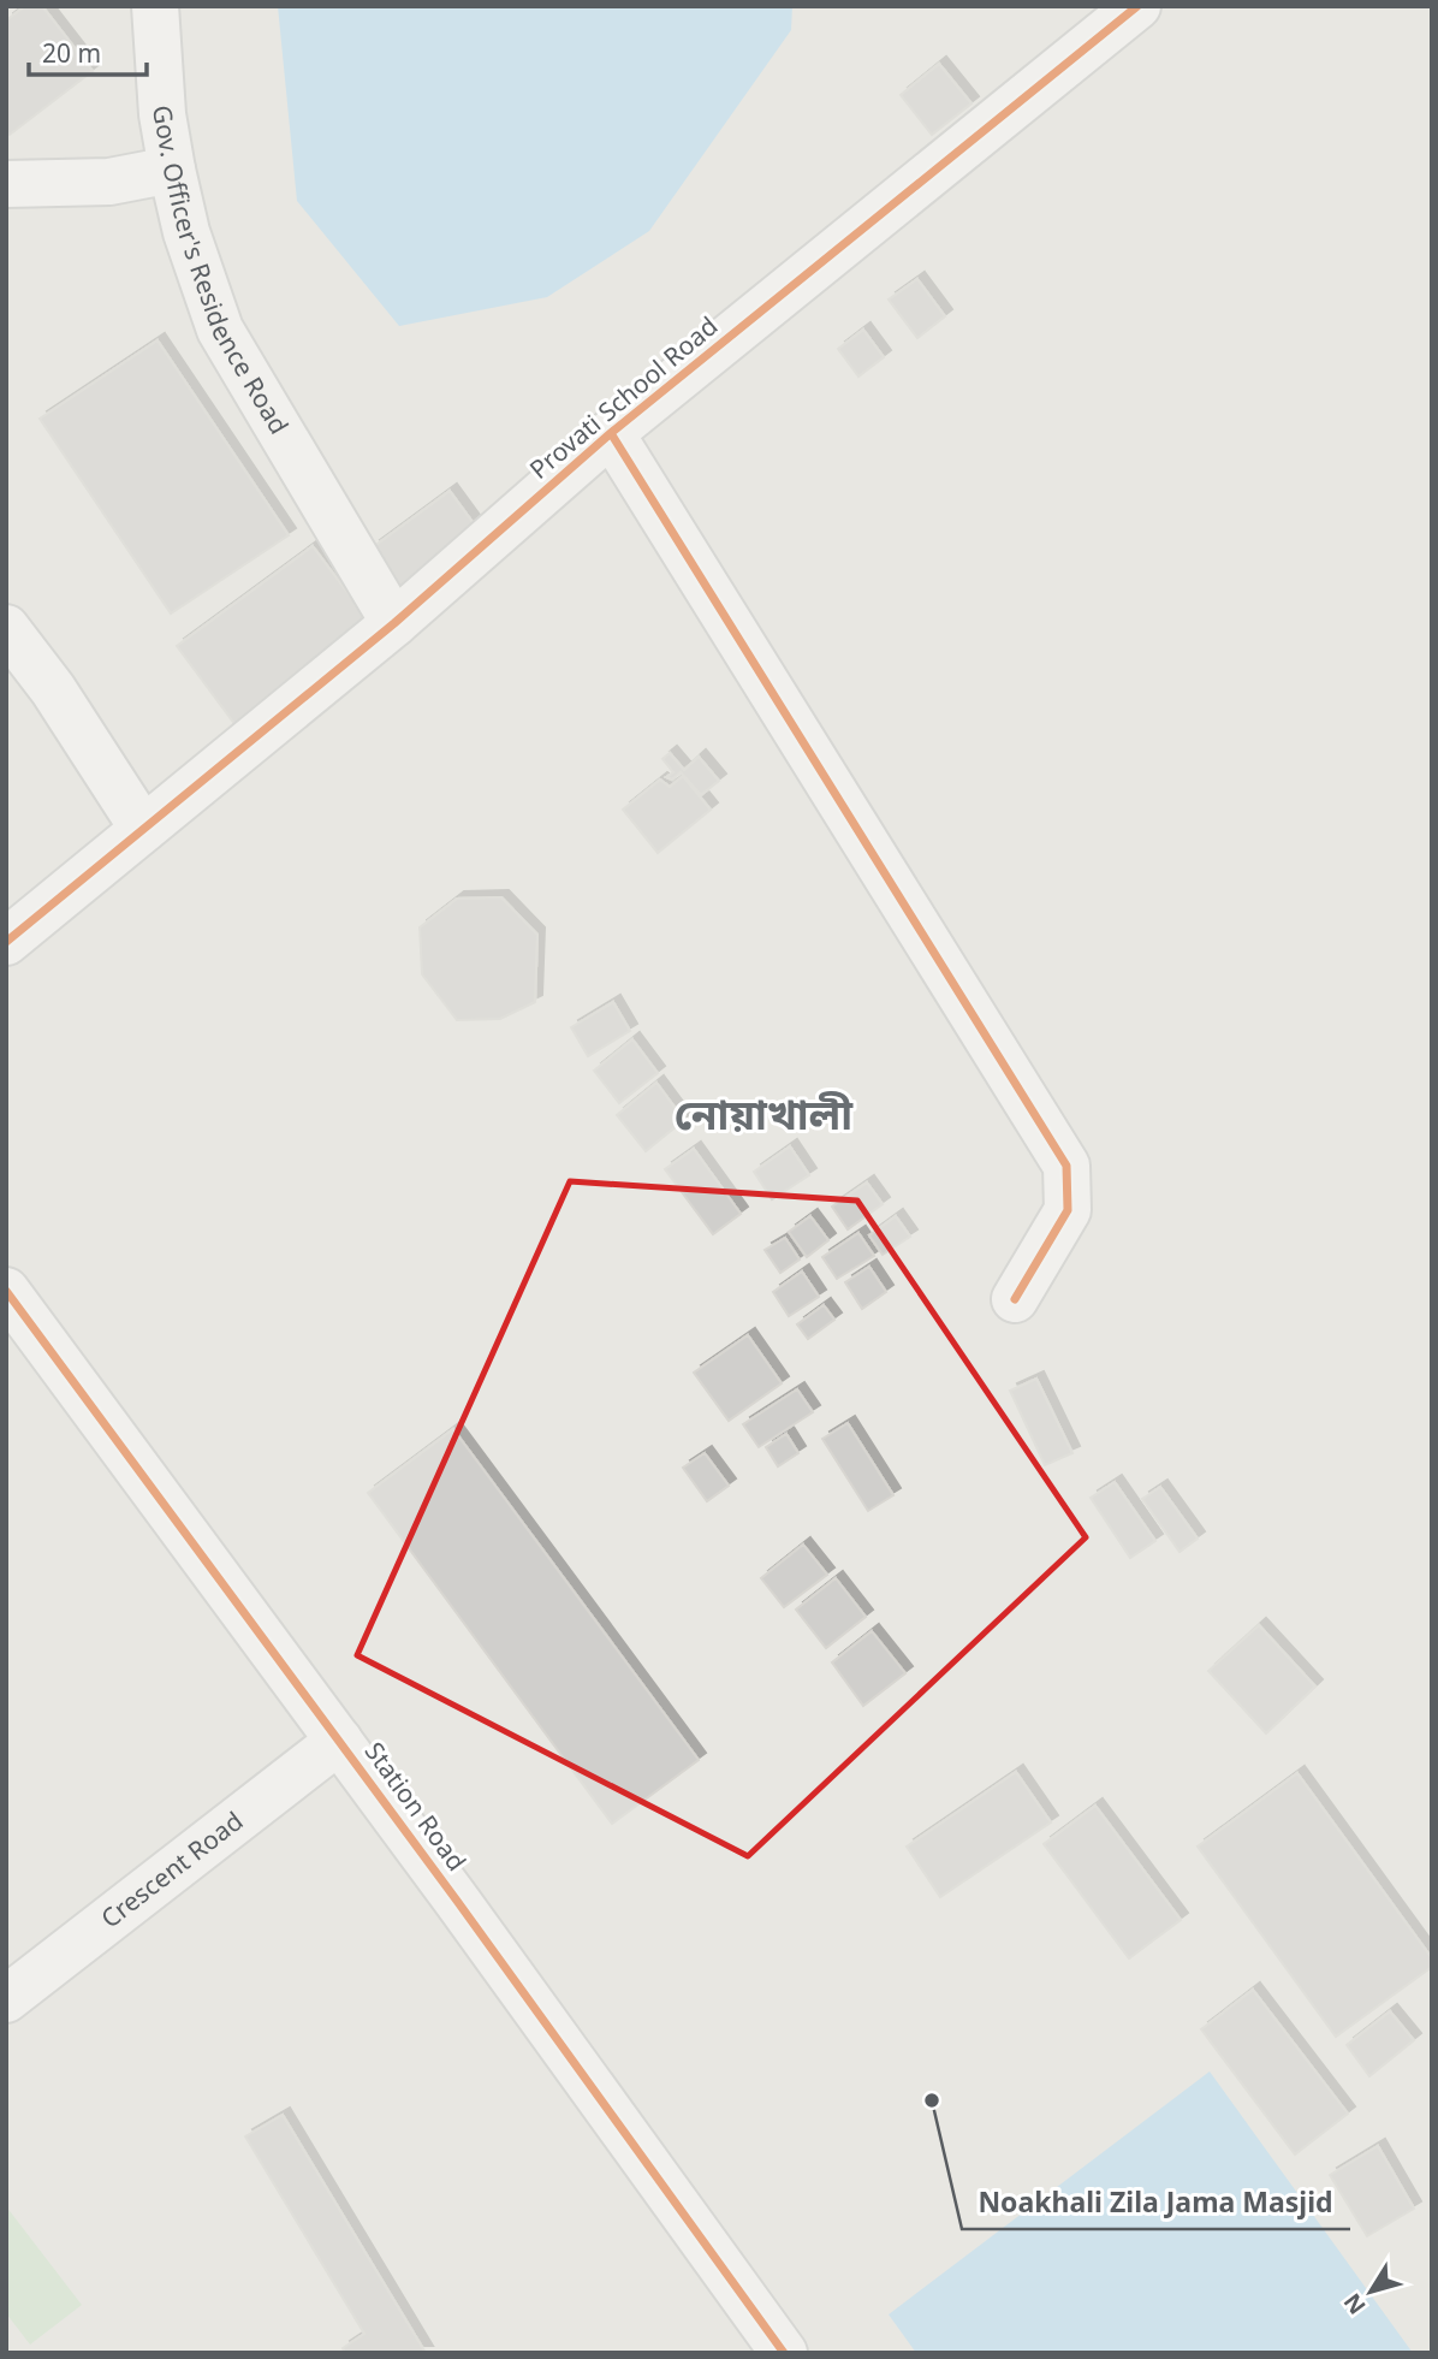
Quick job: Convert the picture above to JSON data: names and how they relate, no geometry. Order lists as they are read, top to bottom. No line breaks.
{"streets":{"street":["Gov. Officer's Residence Road","Provati School Road","Station Road","Crescent Road"]},"crossings":[["Gov. Officer's Residence Road","Provati School Road"],["Station Road","Crescent Road"]],"districts":["নোয়াখালী"],"places":["Noakhali Zila Jama Masjid"],"scale_bar":"20 m","north":"bottom left"}
